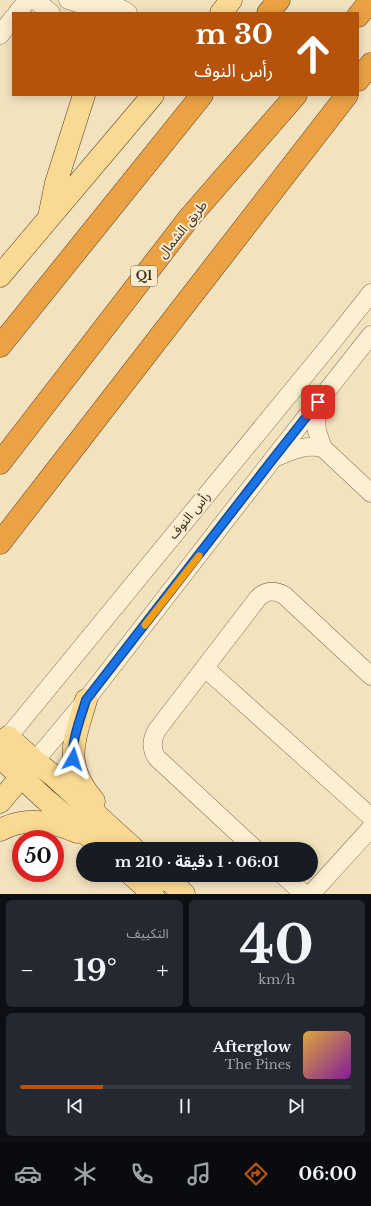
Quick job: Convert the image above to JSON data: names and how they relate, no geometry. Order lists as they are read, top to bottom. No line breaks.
{"streets":{"highway":["طريق الشمال","Q1"],"street":["رأس النوف"]},"page":{"turn":["30 m","رأس النوف"],"limit":"50","trip":"06:01 · 1 دقيقة · 210 m","tile":[["40","km/h"],"التكييف"],"heat":["−","19°","+"],"song":["Afterglow","The Pines"],"tabs":"06:00"}}
